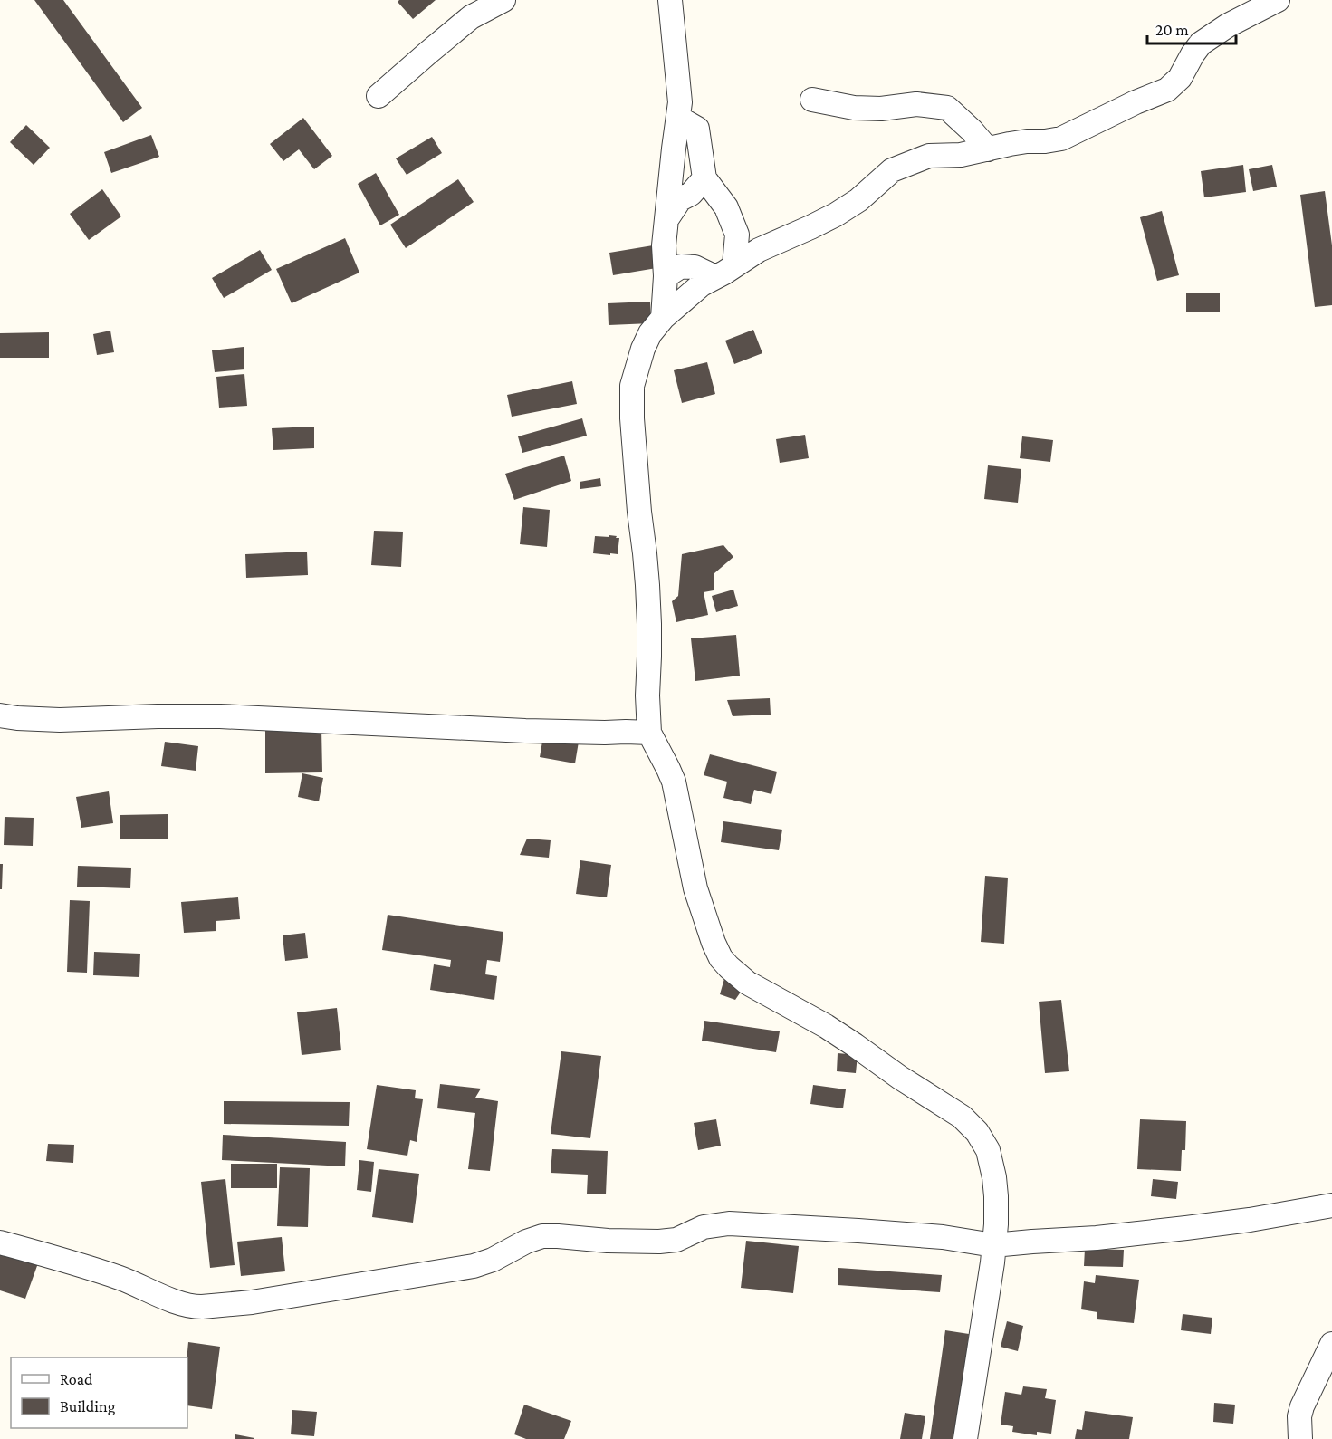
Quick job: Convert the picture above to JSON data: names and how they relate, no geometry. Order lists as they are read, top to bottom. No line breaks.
{"legend":["Road","Building"],"scale_bar":"20 m"}
